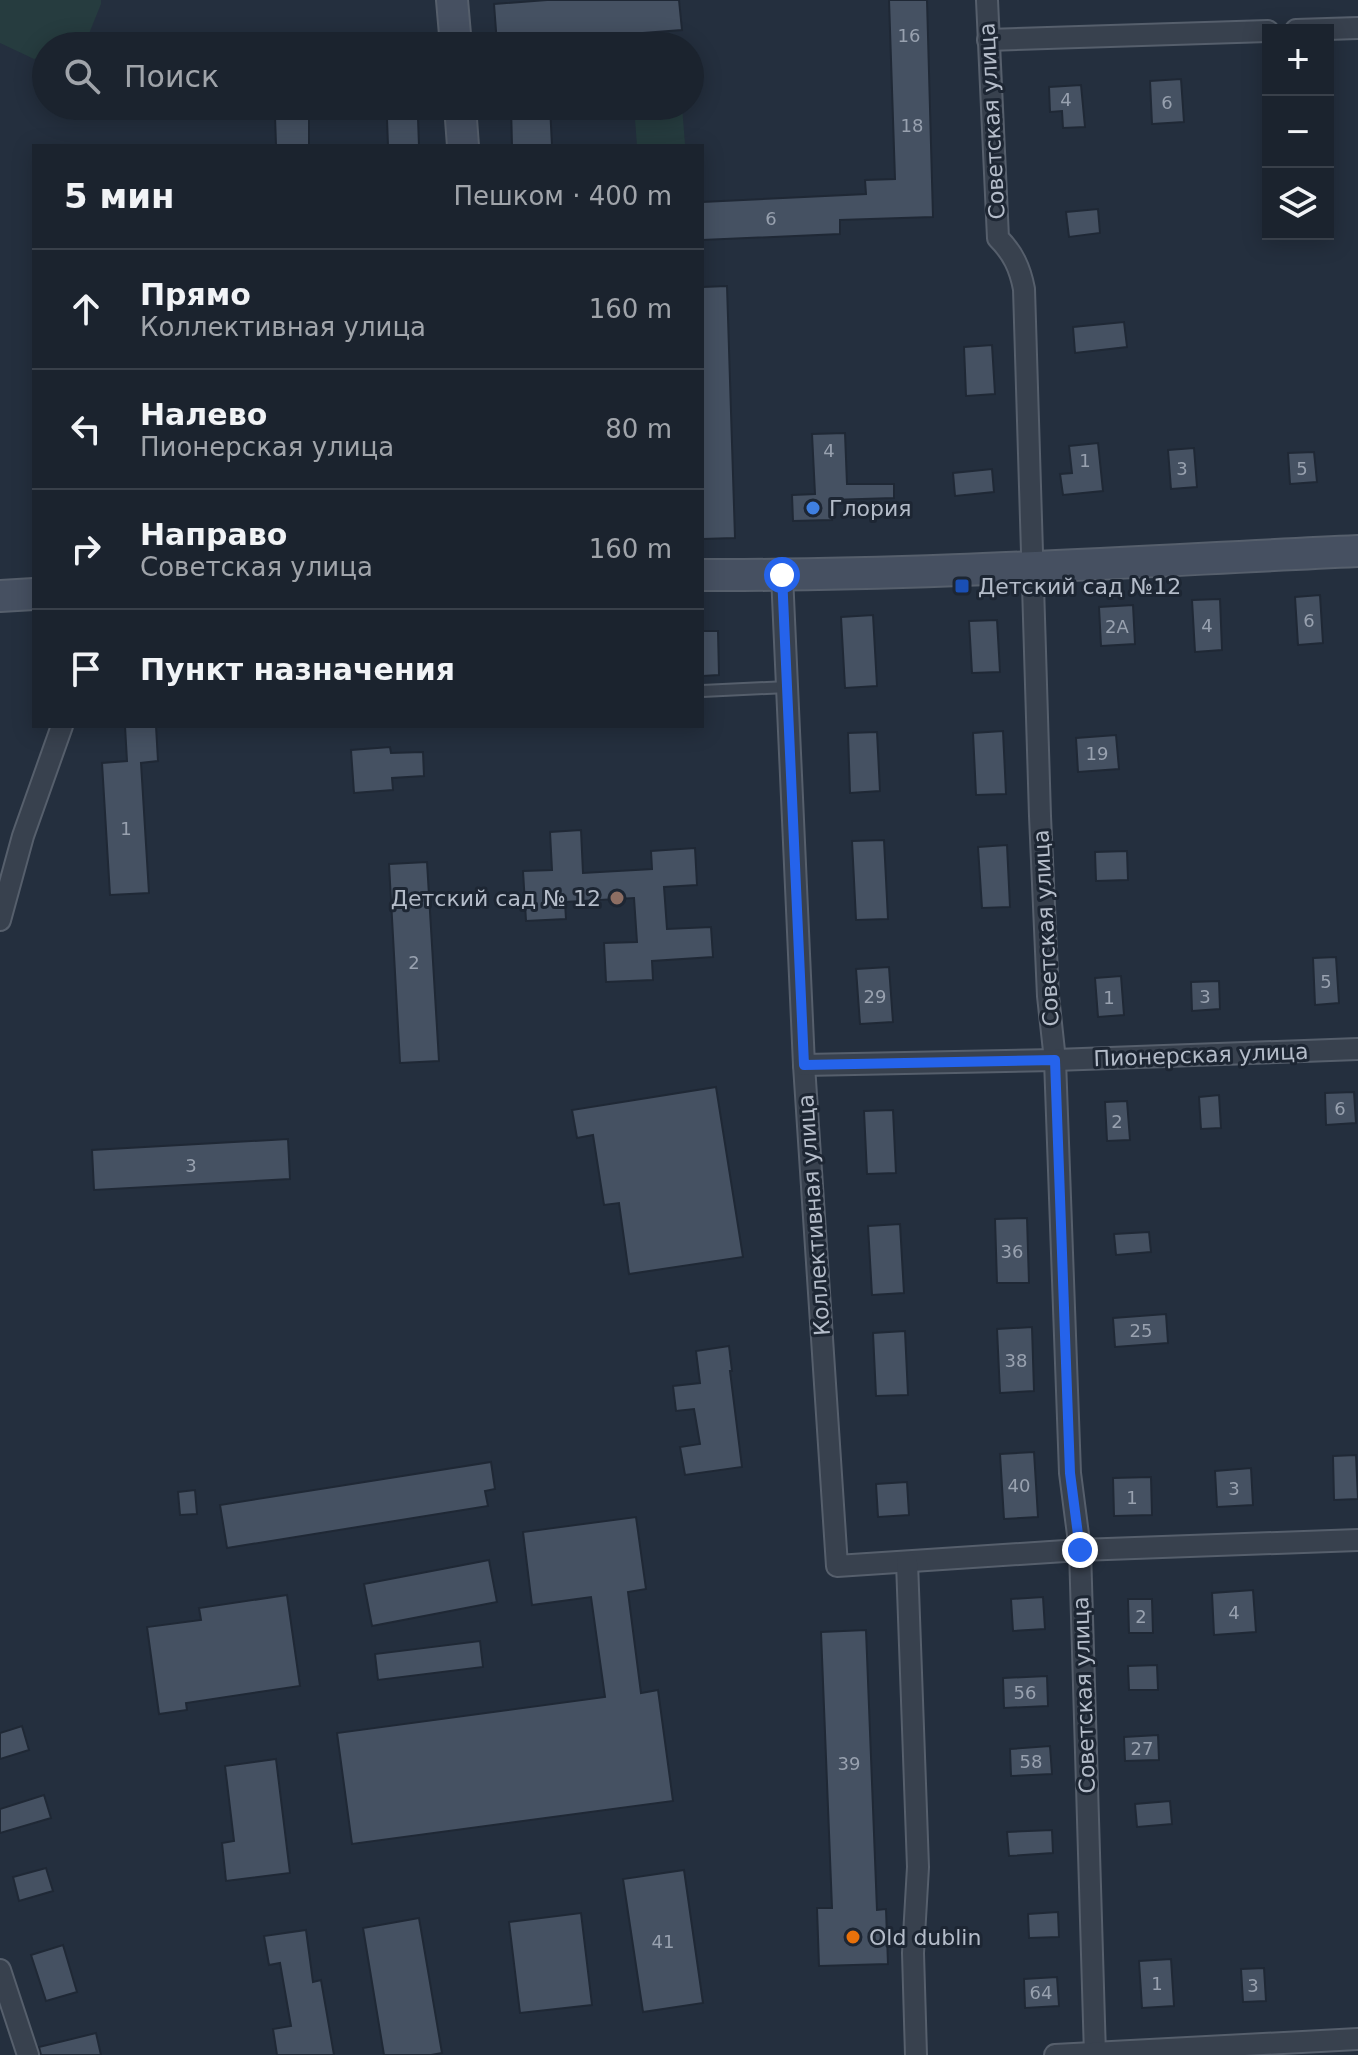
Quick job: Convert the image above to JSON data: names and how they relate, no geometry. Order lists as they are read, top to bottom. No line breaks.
{"streets":{"street":["Советская улица","Пионерская улица","Коллективная улица"]},"crossings":[["Советская улица","Пионерская улица"],["Пионерская улица","Коллективная улица"]],"places":{"other":["Глория","Детский сад № 12","Old dublin"],"transit":["Детский сад №12"]},"house_numbers":["16","4","6","18","6","4","1","3","5","6","4","2А","19","1","2","5","29","3","1","6","2","3","36","25","38","40","3","1","4","2","56","27","58","39","41","1","3","64"],"page":{"map_buttons":["+","−"],"search":"Поиск","heading":["5 мин","Пешком · 400 m"],"list":[["Прямо","Коллективная улица","160 m"],["Налево","Пионерская улица","80 m"],["Направо","Советская улица","160 m"],"Пункт назначения"]}}
